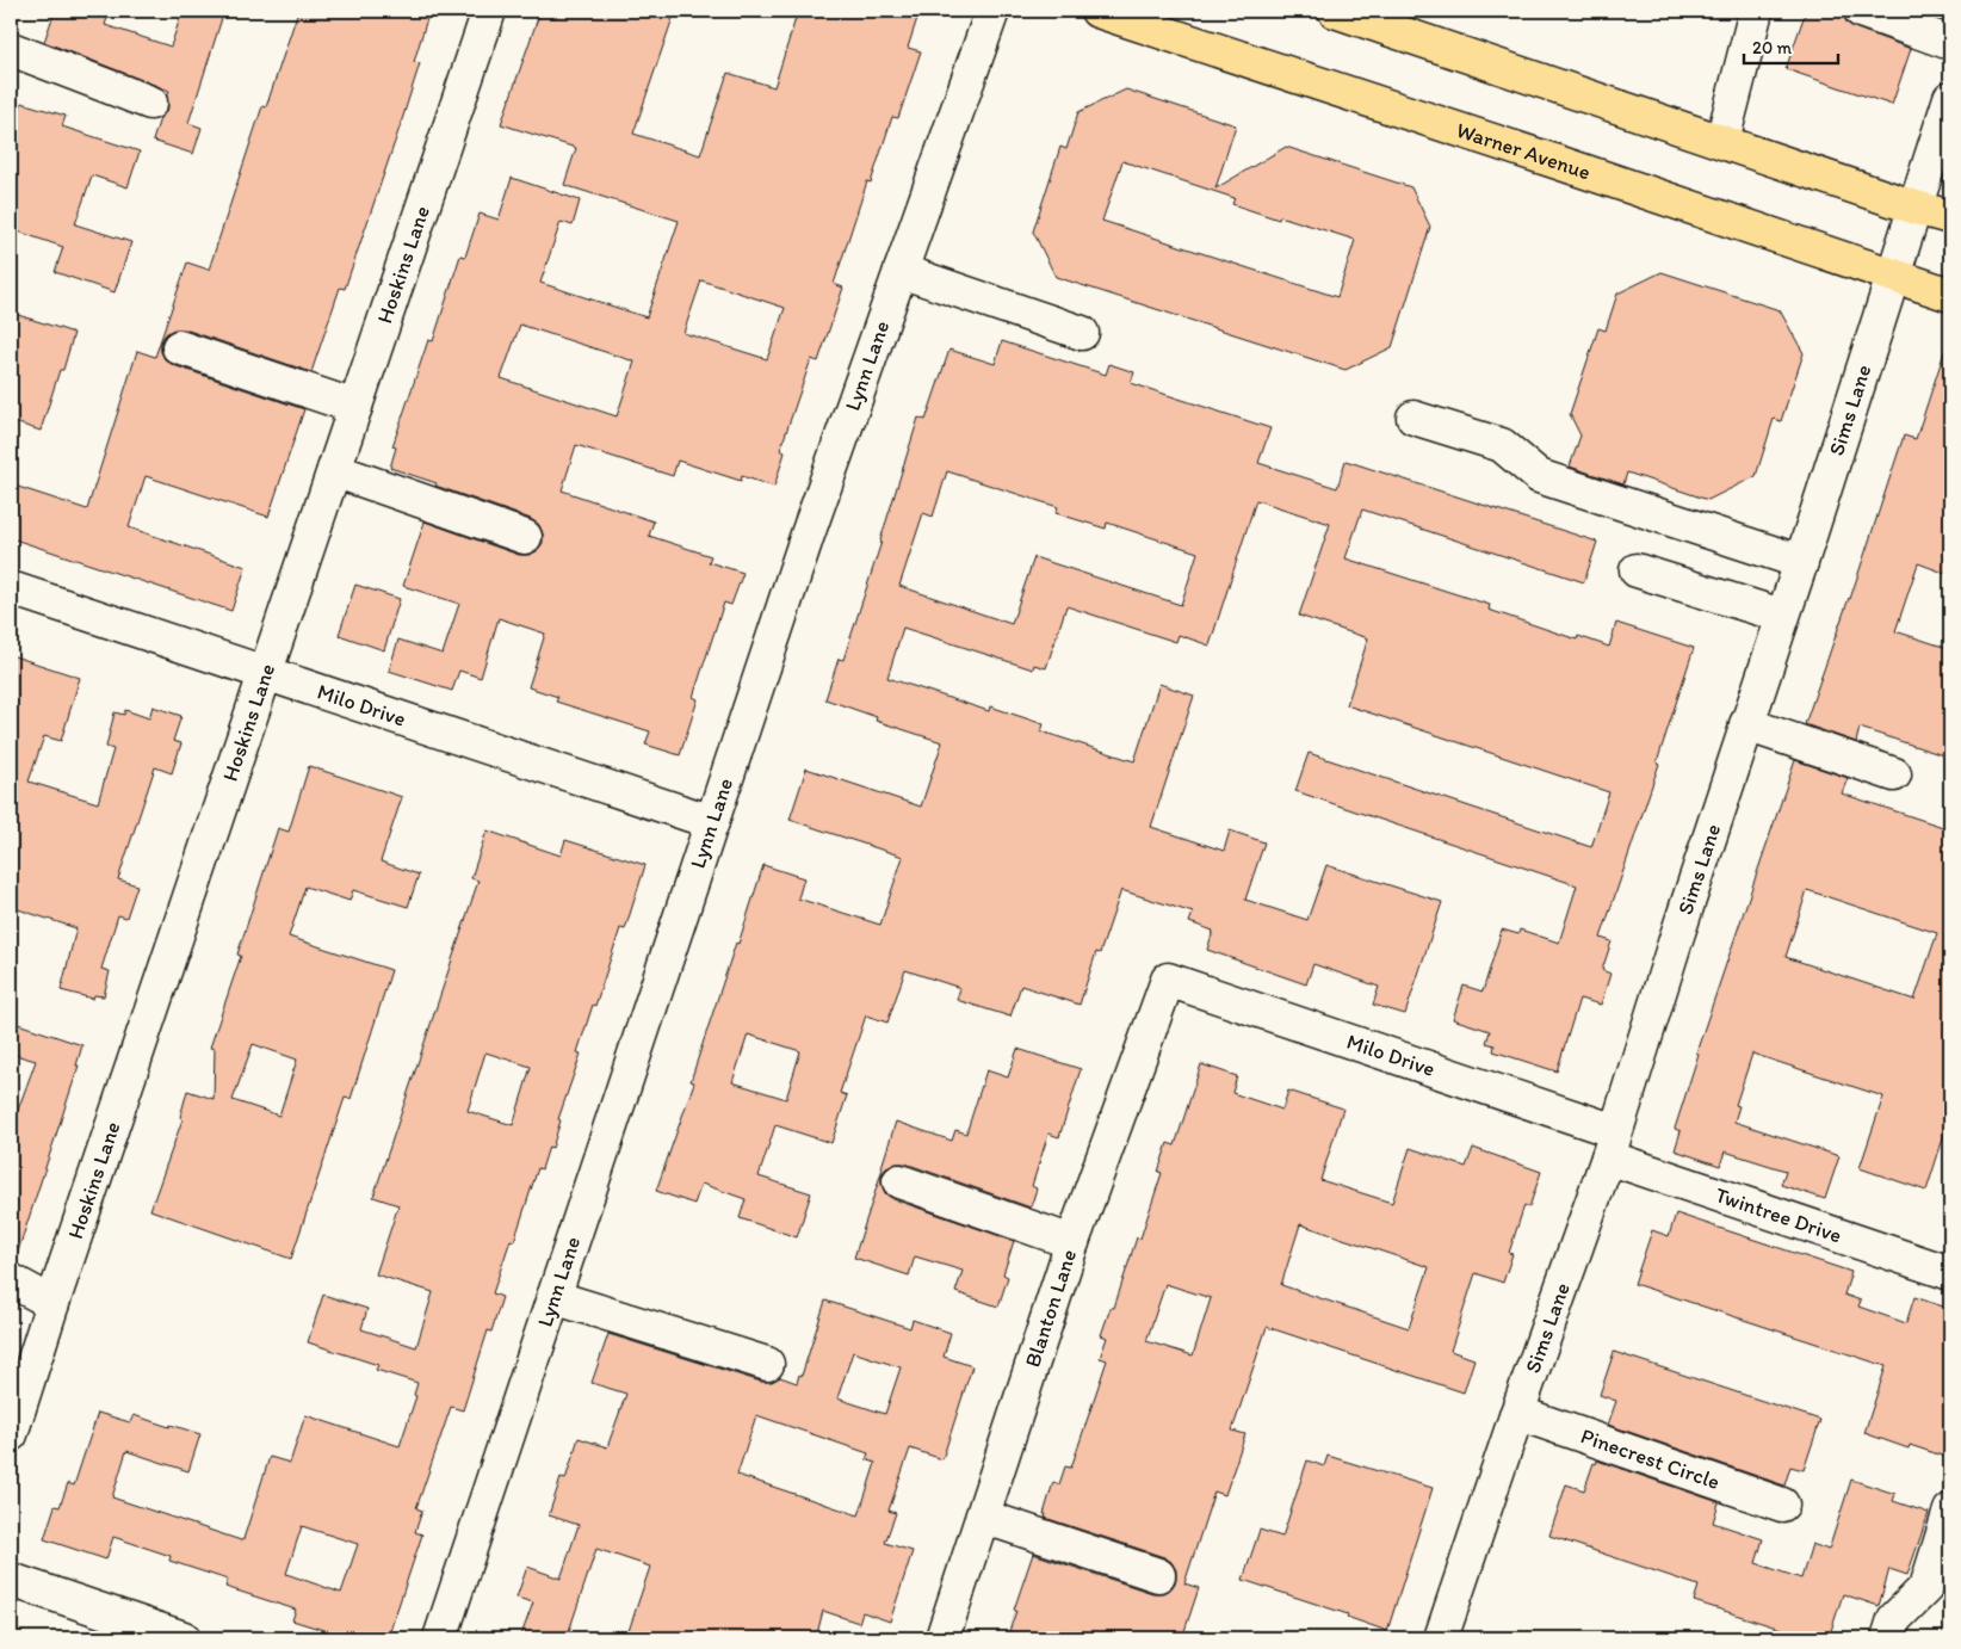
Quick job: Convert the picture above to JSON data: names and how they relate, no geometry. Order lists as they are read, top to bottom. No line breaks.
{"streets":{"main road":["Warner Avenue"],"street":["Hoskins Lane","Lynn Lane","Sims Lane","Milo Drive","Twintree Drive","Blanton Lane","Pinecrest Circle"]},"crossings":[["Warner Avenue","Sims Lane"],["Hoskins Lane","Milo Drive"],["Lynn Lane","Milo Drive"],["Sims Lane","Milo Drive"],["Sims Lane","Twintree Drive"],["Sims Lane","Pinecrest Circle"],["Milo Drive","Twintree Drive"],["Milo Drive","Blanton Lane"]],"scale_bar":"20 m"}
